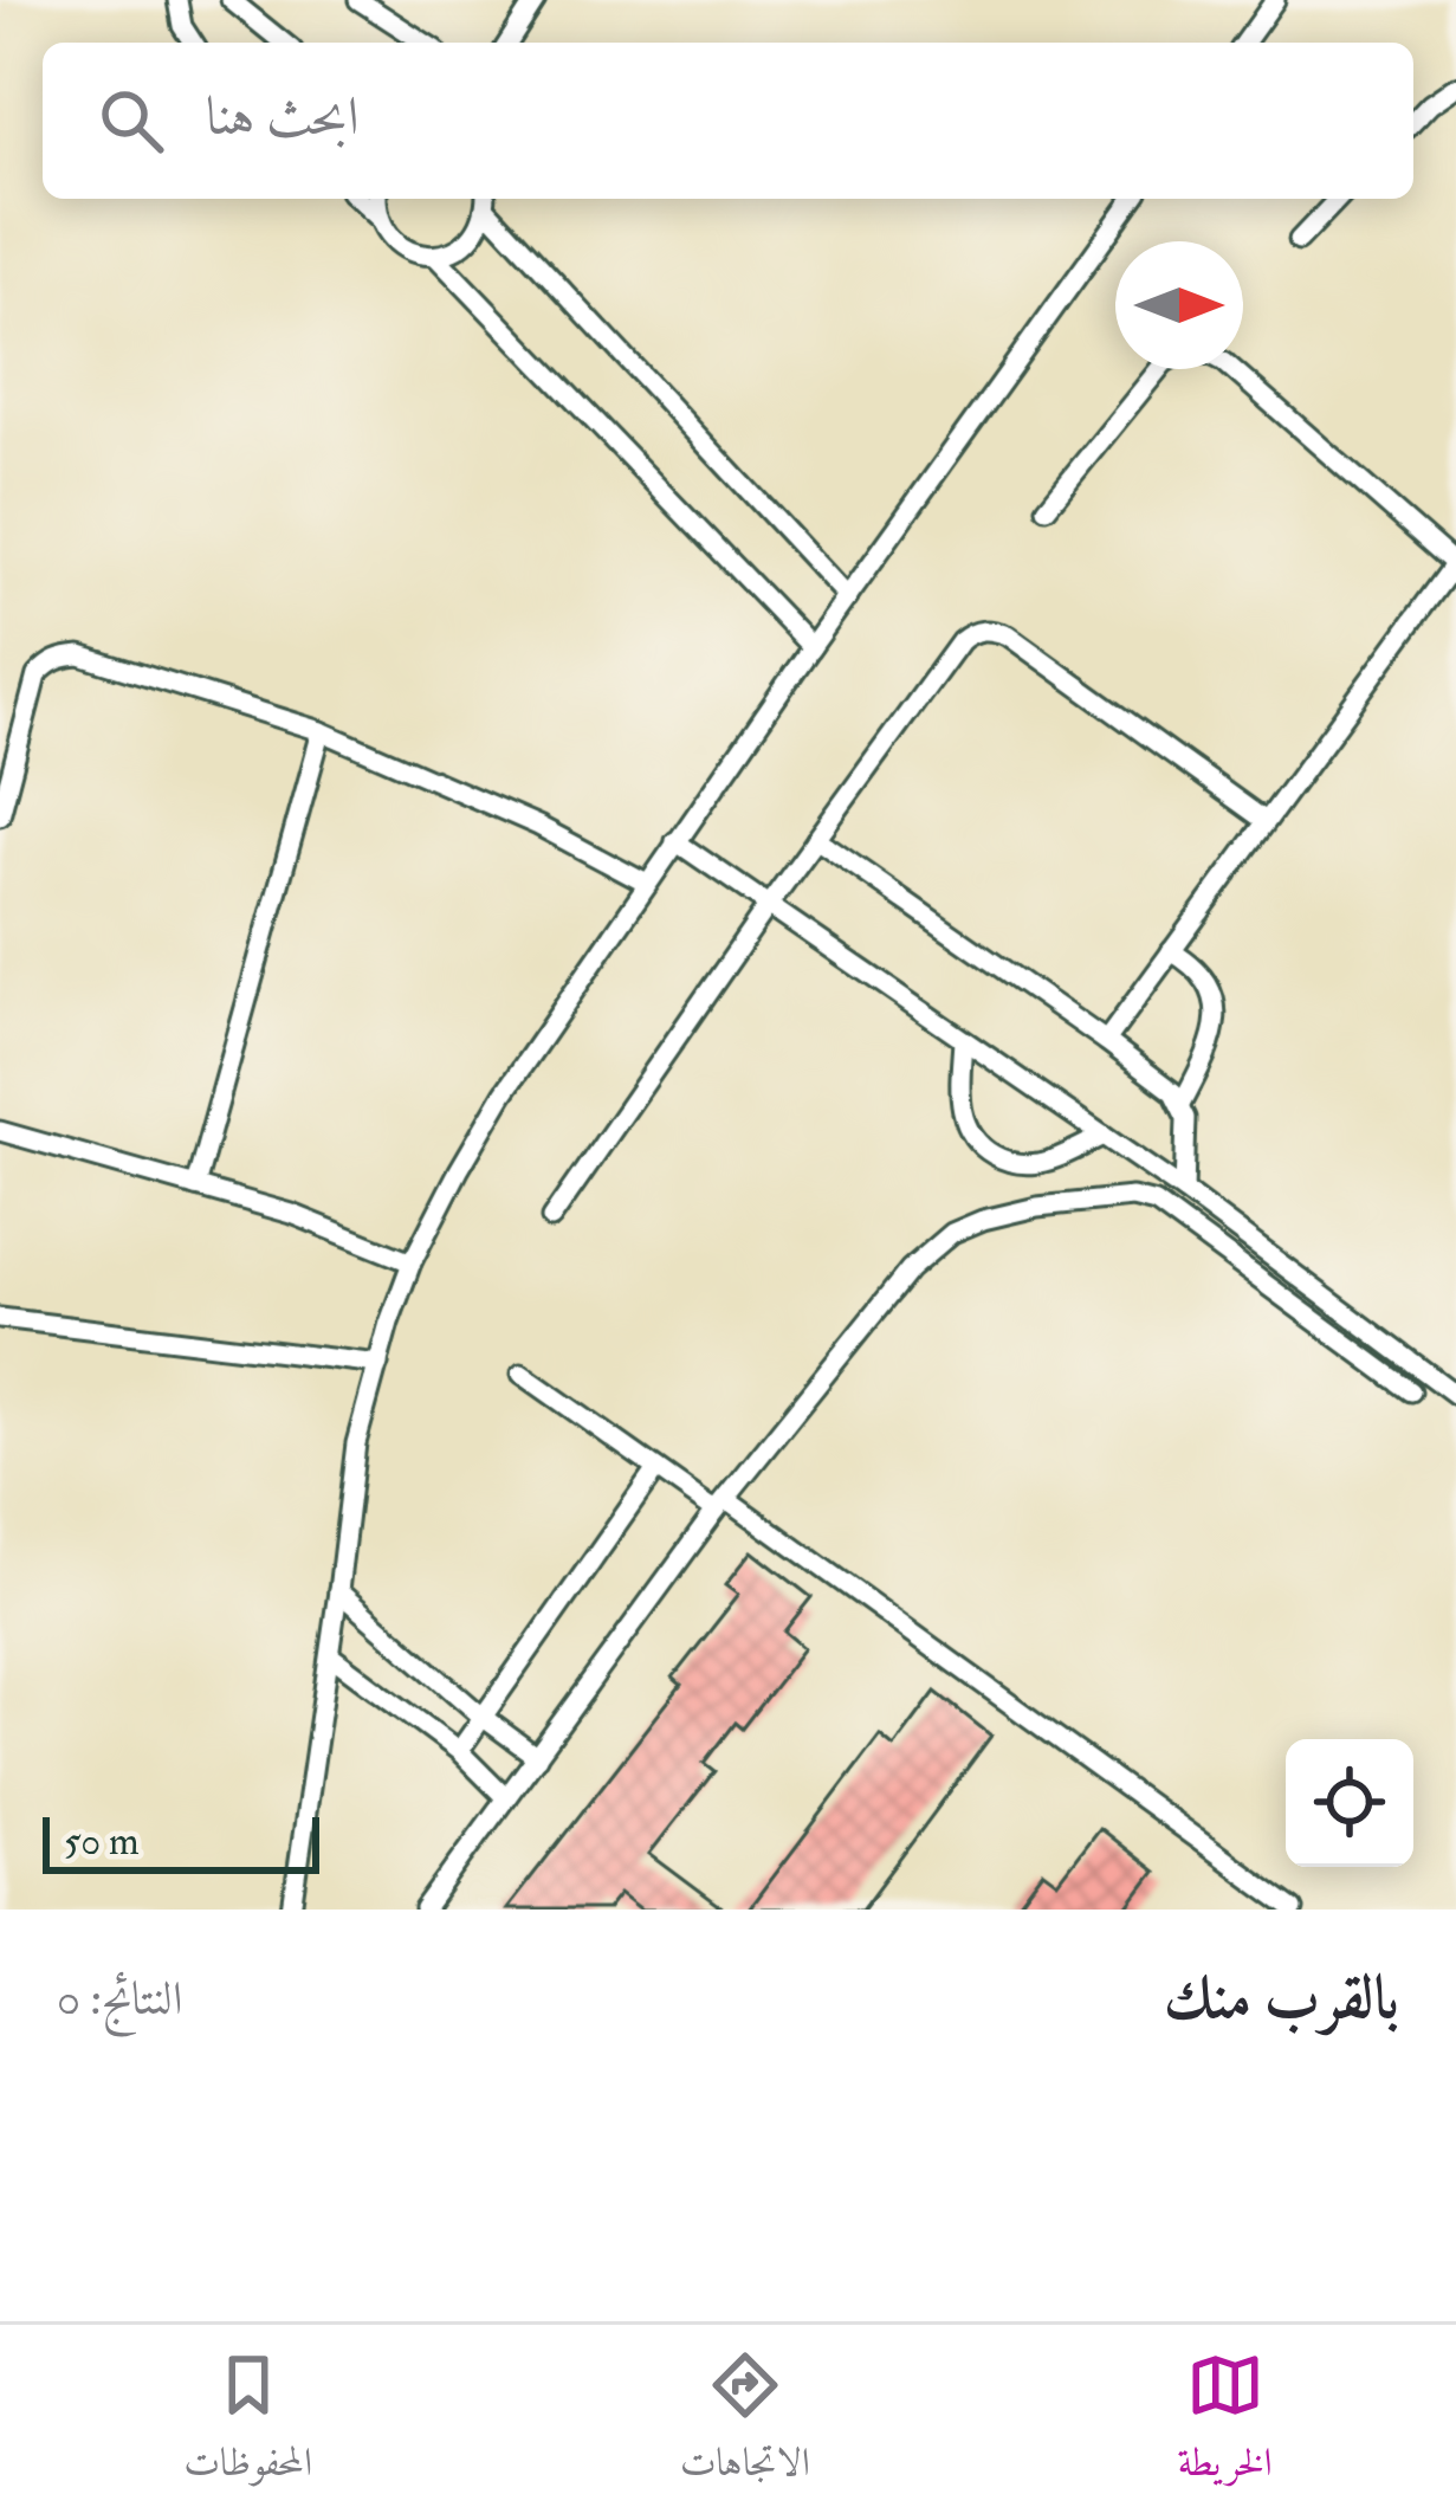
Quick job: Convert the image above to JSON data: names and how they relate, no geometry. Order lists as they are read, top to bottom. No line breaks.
{"scale_bar":"50 m","north":"right","page":{"search":"ابحث هنا","scale":"50 m","heading":["بالقرب منك","النتائج: 0"],"nav":["الخريطة","الاتجاهات","المحفوظات"]}}
